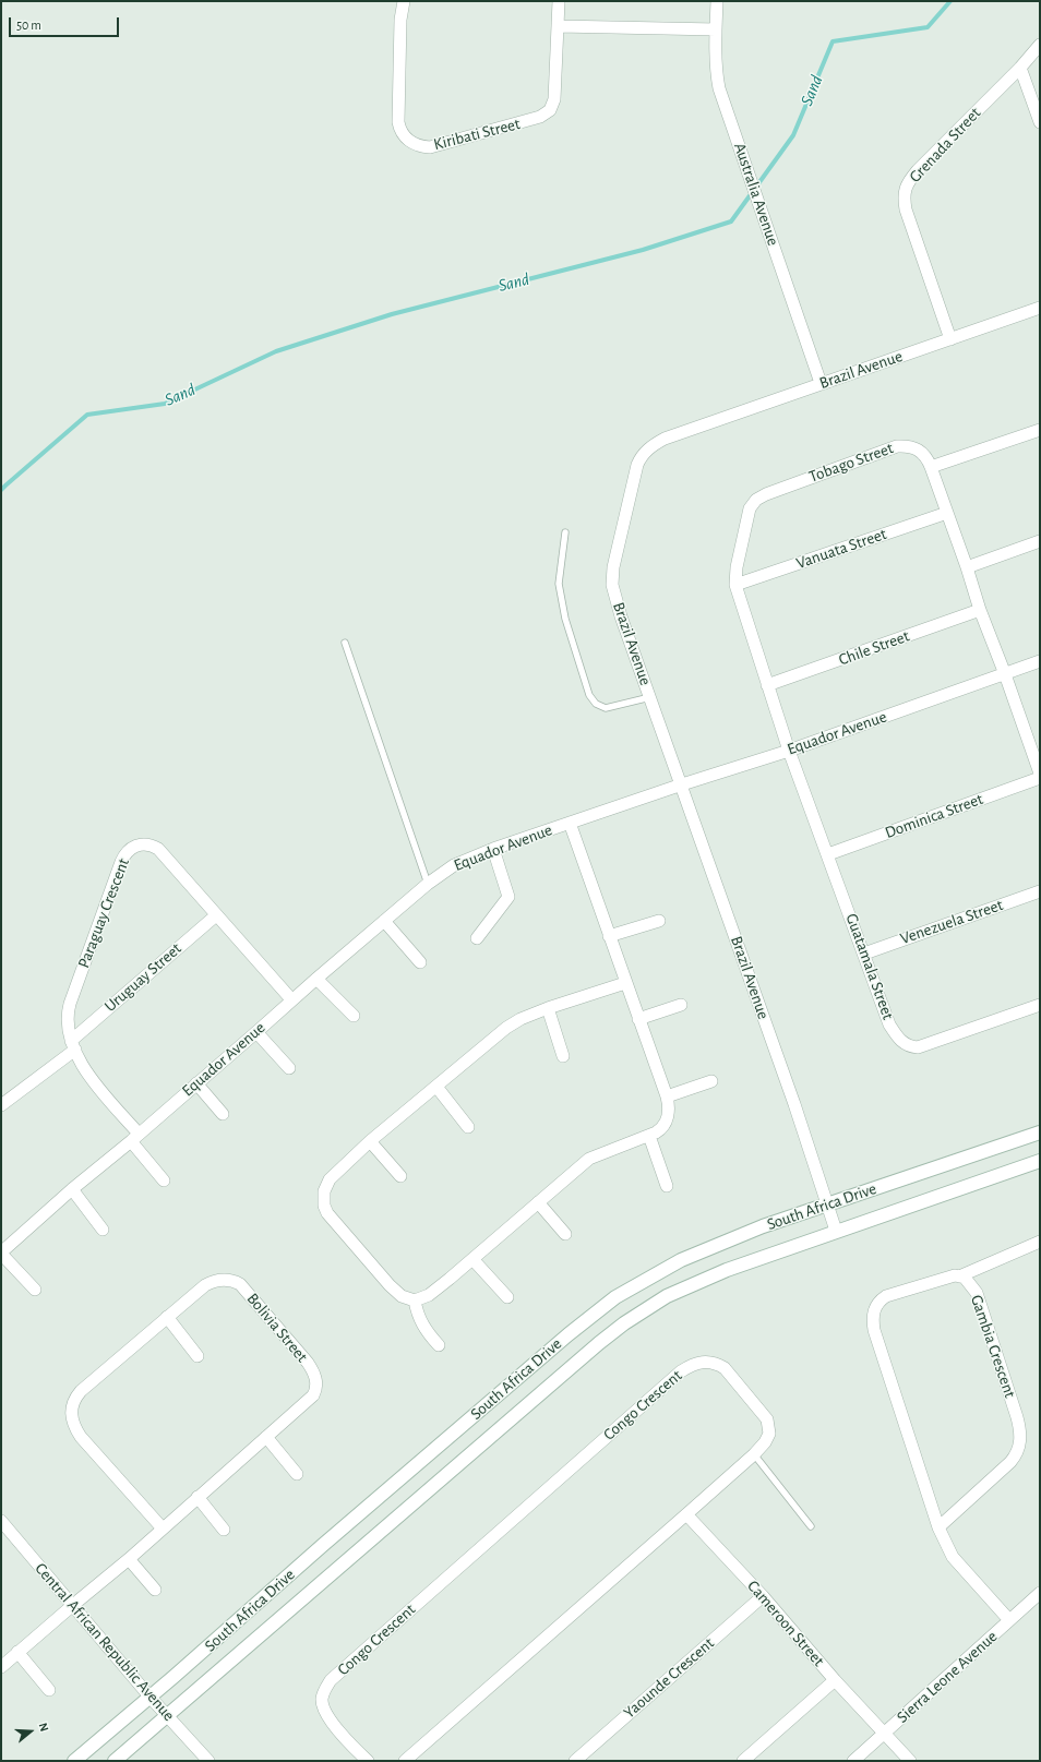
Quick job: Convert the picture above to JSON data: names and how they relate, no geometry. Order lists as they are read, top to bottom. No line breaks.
{"streets":{"street":["Kiribati Street","Grenada Street","Australia Avenue","Brazil Avenue","Tobago Street","Vanuata Street","Chile Street","Equador Avenue","Dominica Street","Paraguay Crescent","Venezuela Street","Guatamala Street","Uruguay Street","South Africa Drive","Bolivia Street","Gambia Crescent","Congo Crescent","Cameroon Street","Central African Republic Avenue","Sierra Leone Avenue","Yaounde Crescent"]},"crossings":[["Grenada Street","Brazil Avenue"],["Australia Avenue","Brazil Avenue"],["Brazil Avenue","Equador Avenue"],["Brazil Avenue","South Africa Drive"],["Tobago Street","Vanuata Street"],["Tobago Street","Chile Street"],["Tobago Street","Equador Avenue"],["Tobago Street","Guatamala Street"],["Equador Avenue","Paraguay Crescent"],["Equador Avenue","Guatamala Street"],["Dominica Street","Guatamala Street"],["Paraguay Crescent","Uruguay Street"],["Venezuela Street","Guatamala Street"],["South Africa Drive","Central African Republic Avenue"],["Bolivia Street","Central African Republic Avenue"],["Gambia Crescent","Sierra Leone Avenue"],["Congo Crescent","Cameroon Street"],["Cameroon Street","Sierra Leone Avenue"],["Cameroon Street","Yaounde Crescent"]],"water":["Sand"],"scale_bar":"50 m","north":"right"}
